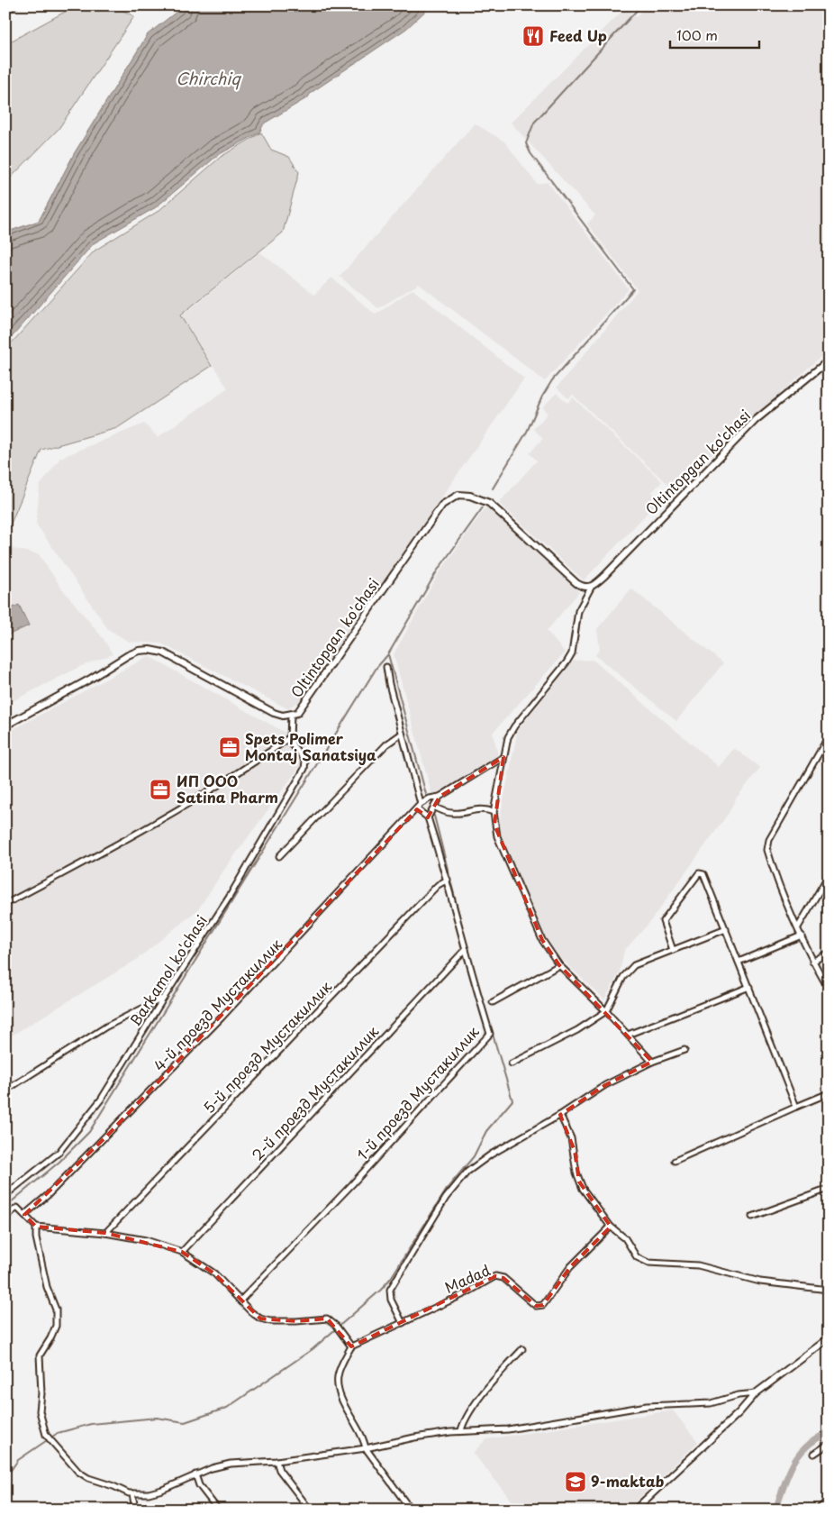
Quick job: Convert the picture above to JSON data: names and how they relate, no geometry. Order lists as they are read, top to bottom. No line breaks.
{"streets":{"street":["Oltintopgan ko'chasi","Barkamol ko'chasi","4-й проезд Мустакиллик","5-й проезд Мустакиллик","2-й проезд Мустакиллик","1-й проезд Мустакиллик","Madad"]},"crossings":[["5-й проезд Мустакиллик","1-й проезд Мустакиллик"],["2-й проезд Мустакиллик","1-й проезд Мустакиллик"]],"water":["Chirchiq"],"places":{"restaurant":["Feed Up"],"office":["Spets Polimer Montaj Sanatsiya","ИП ООО Satina Pharm"],"school or university":["9-maktab"]},"scale_bar":"100 m"}
